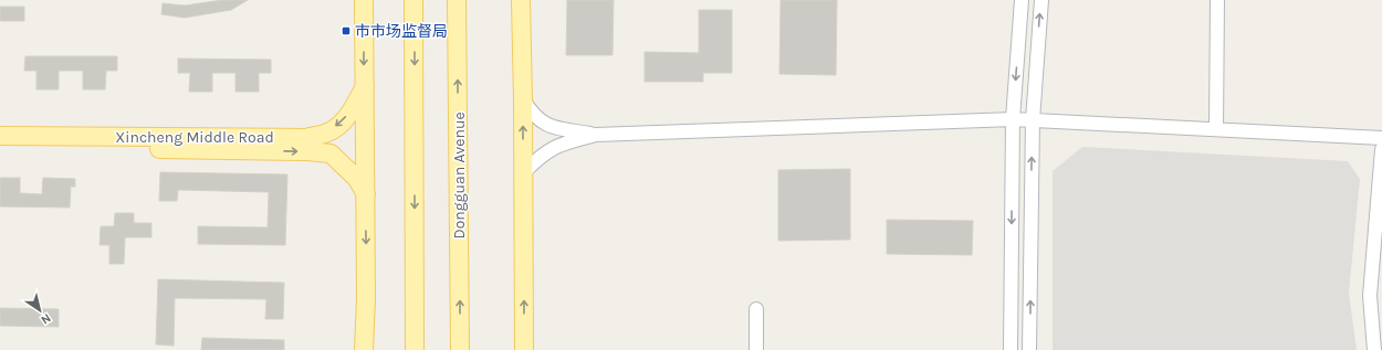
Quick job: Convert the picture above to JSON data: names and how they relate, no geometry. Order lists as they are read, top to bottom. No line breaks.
{"streets":{"main road":["Xincheng Middle Road","Dongguan Avenue"]},"places":{"transit":["市市场监督局"]},"north":"bottom right"}
